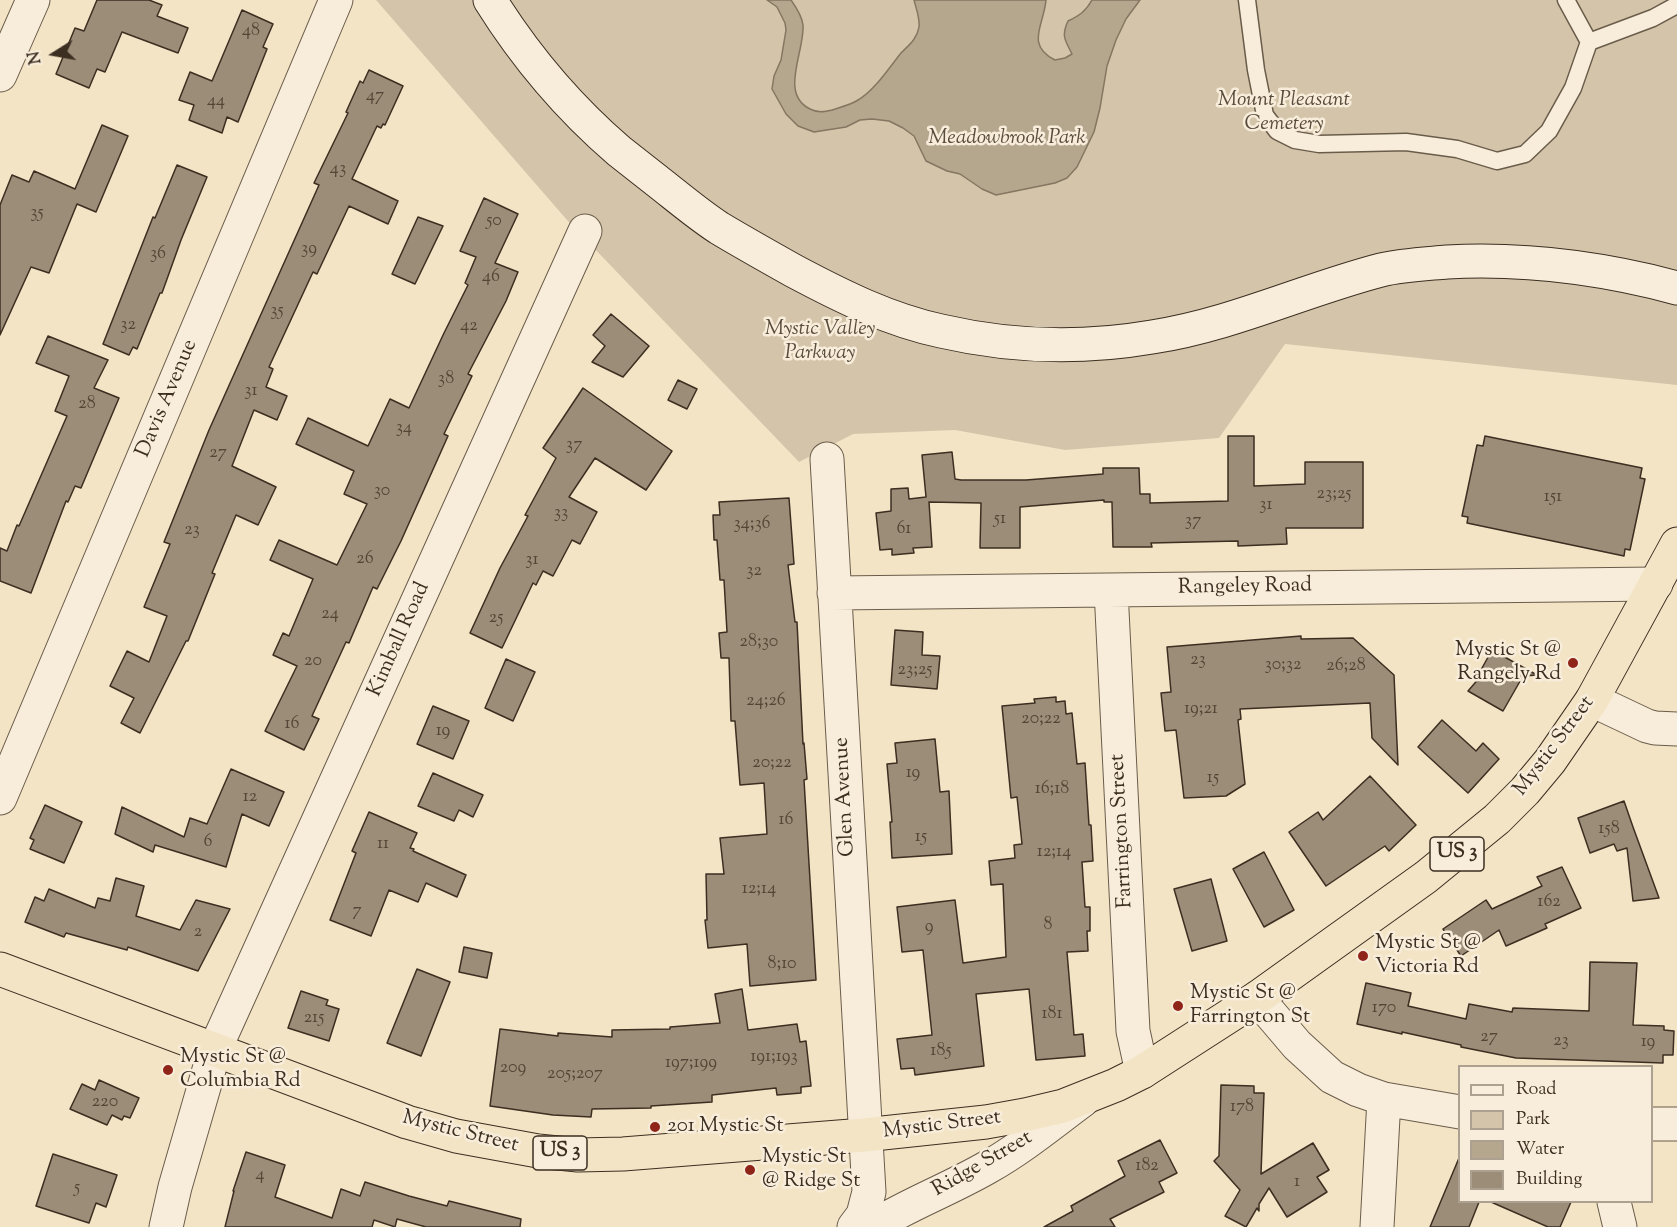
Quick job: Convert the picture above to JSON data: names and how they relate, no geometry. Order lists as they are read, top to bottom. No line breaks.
{"streets":{"highway":["Mystic Street","US 3"],"street":["Davis Avenue","Rangeley Road","Kimball Road","Glen Avenue","Farrington Street","Ridge Street"]},"crossings":[["Rangeley Road","Mystic Street"],["Rangeley Road","Glen Avenue"],["Rangeley Road","Farrington Street"],["Kimball Road","Mystic Street"],["Mystic Street","Glen Avenue"],["Mystic Street","Farrington Street"],["Mystic Street","Ridge Street"]],"parks":["Mount Pleasant Cemetery","Meadowbrook Park","Mystic Valley Parkway"],"places":["Mystic St @ Rangely Rd","Mystic St @ Victoria Rd","Mystic St @ Farrington St","Mystic St @ Columbia Rd","201 Mystic St","Mystic St @ Ridge St"],"house_numbers":["48","47","44","43","35","50","39","36","46","35","32","42","38","31","28","34","37","27","30","23;25","151","31","33","51","37","34;36","61","23","26","31","32","24","25","28;30","23","20","30;32","26;28","23;25","24;26","19;21","20;22","16","19","20;22","19","15","16;18","12","16","158","15","6","11","12;14","12;14","162","7","8","9","2","8;10","170","181","215","27","23","19","185","191;193","197;199","209","205;207","220","178","182","4","1","5"],"legend":["Road","Park","Water","Building"],"north":"left"}
